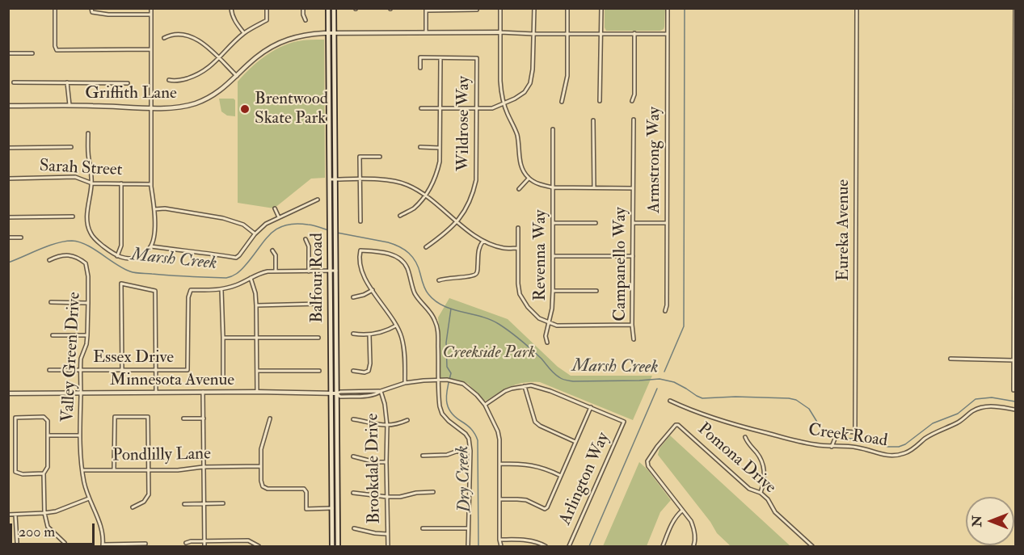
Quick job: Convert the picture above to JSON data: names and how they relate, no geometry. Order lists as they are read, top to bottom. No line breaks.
{"streets":{"main road":["Balfour Road"],"street":["Griffith Lane","Wildrose Way","Armstrong Way","Sarah Street","Eureka Avenue","Revenna Way","Campanello Way","Valley Green Drive","Essex Drive","Minnesota Avenue","Creek Road","Pondlilly Lane","Pomona Drive","Brookdale Drive","Arlington Way"]},"crossings":[["Griffith Lane","Armstrong Way"],["Griffith Lane","Balfour Road"],["Eureka Avenue","Creek Road"],["Balfour Road","Minnesota Avenue"],["Valley Green Drive","Essex Drive"],["Valley Green Drive","Minnesota Avenue"],["Valley Green Drive","Pondlilly Lane"]],"water":["Marsh Creek","Dry Creek"],"parks":["Creekside Park"],"places":["Brentwood Skate Park"],"scale_bar":"200 m","north":"left"}
